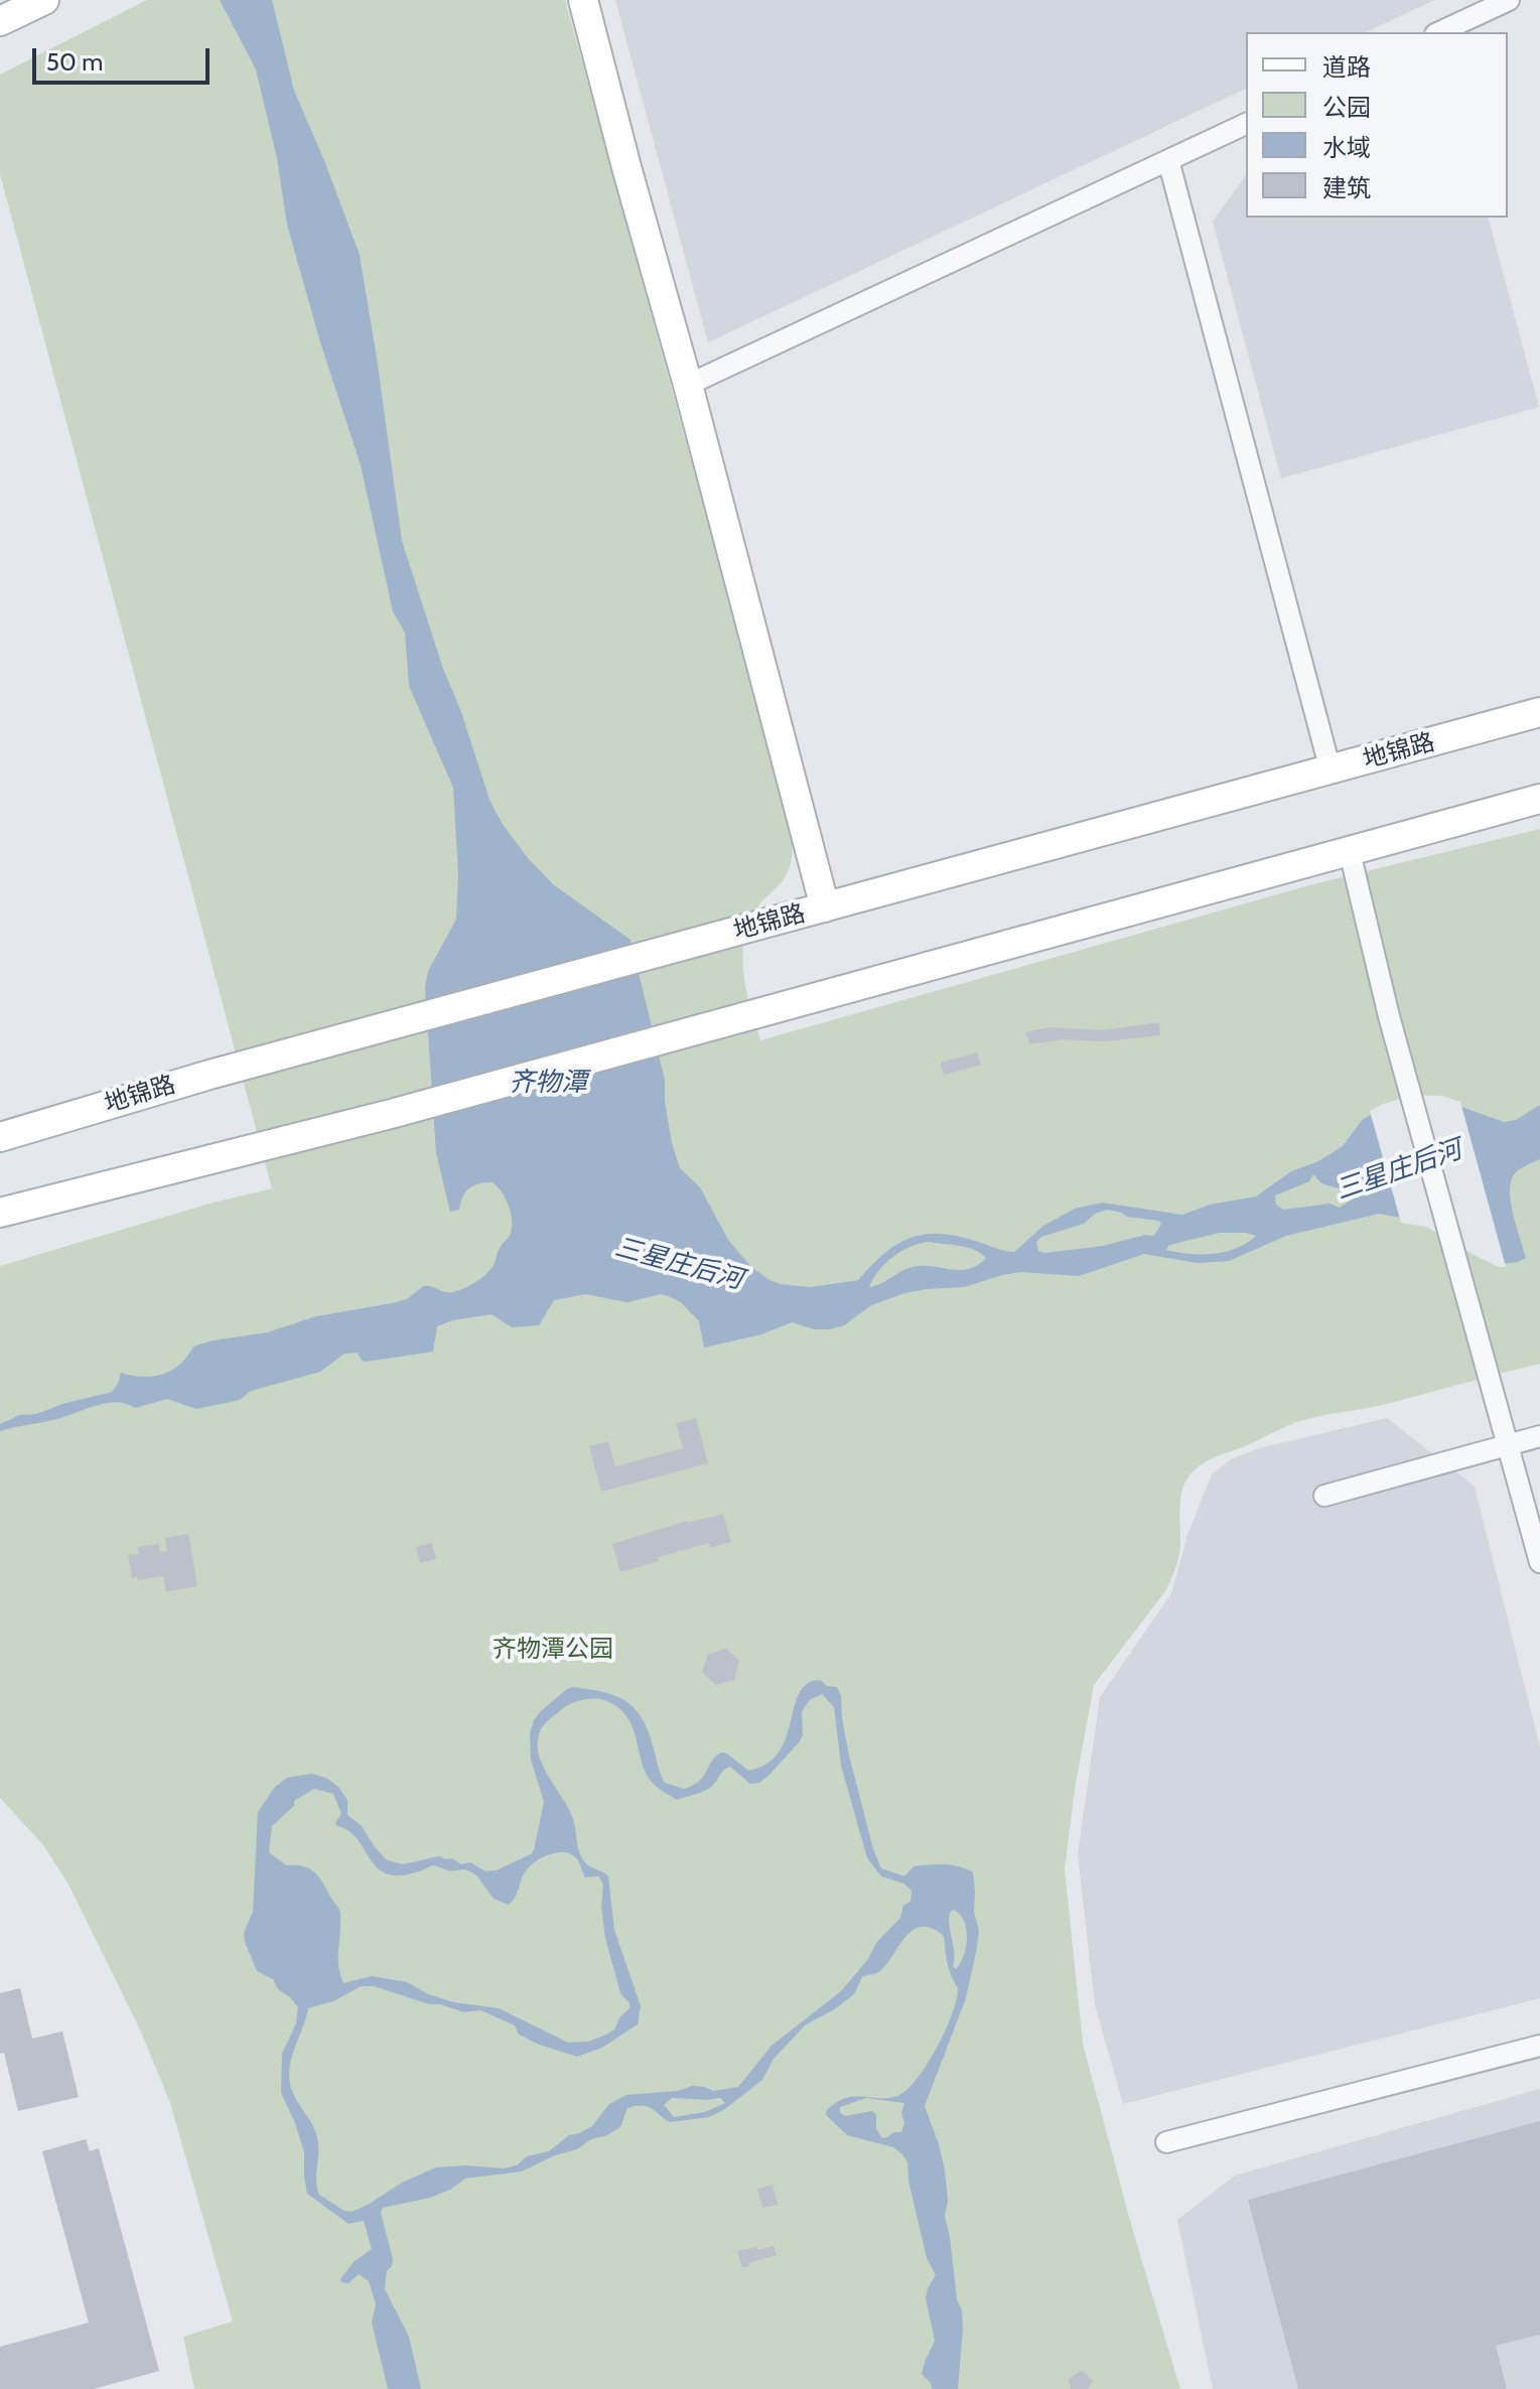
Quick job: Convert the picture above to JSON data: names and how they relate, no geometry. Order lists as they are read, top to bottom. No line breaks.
{"streets":{"street":["地锦路"]},"water":["齐物潭","三星庄后河"],"parks":["齐物潭公园"],"legend":["道路","公园","水域","建筑"],"scale_bar":"50 m"}
